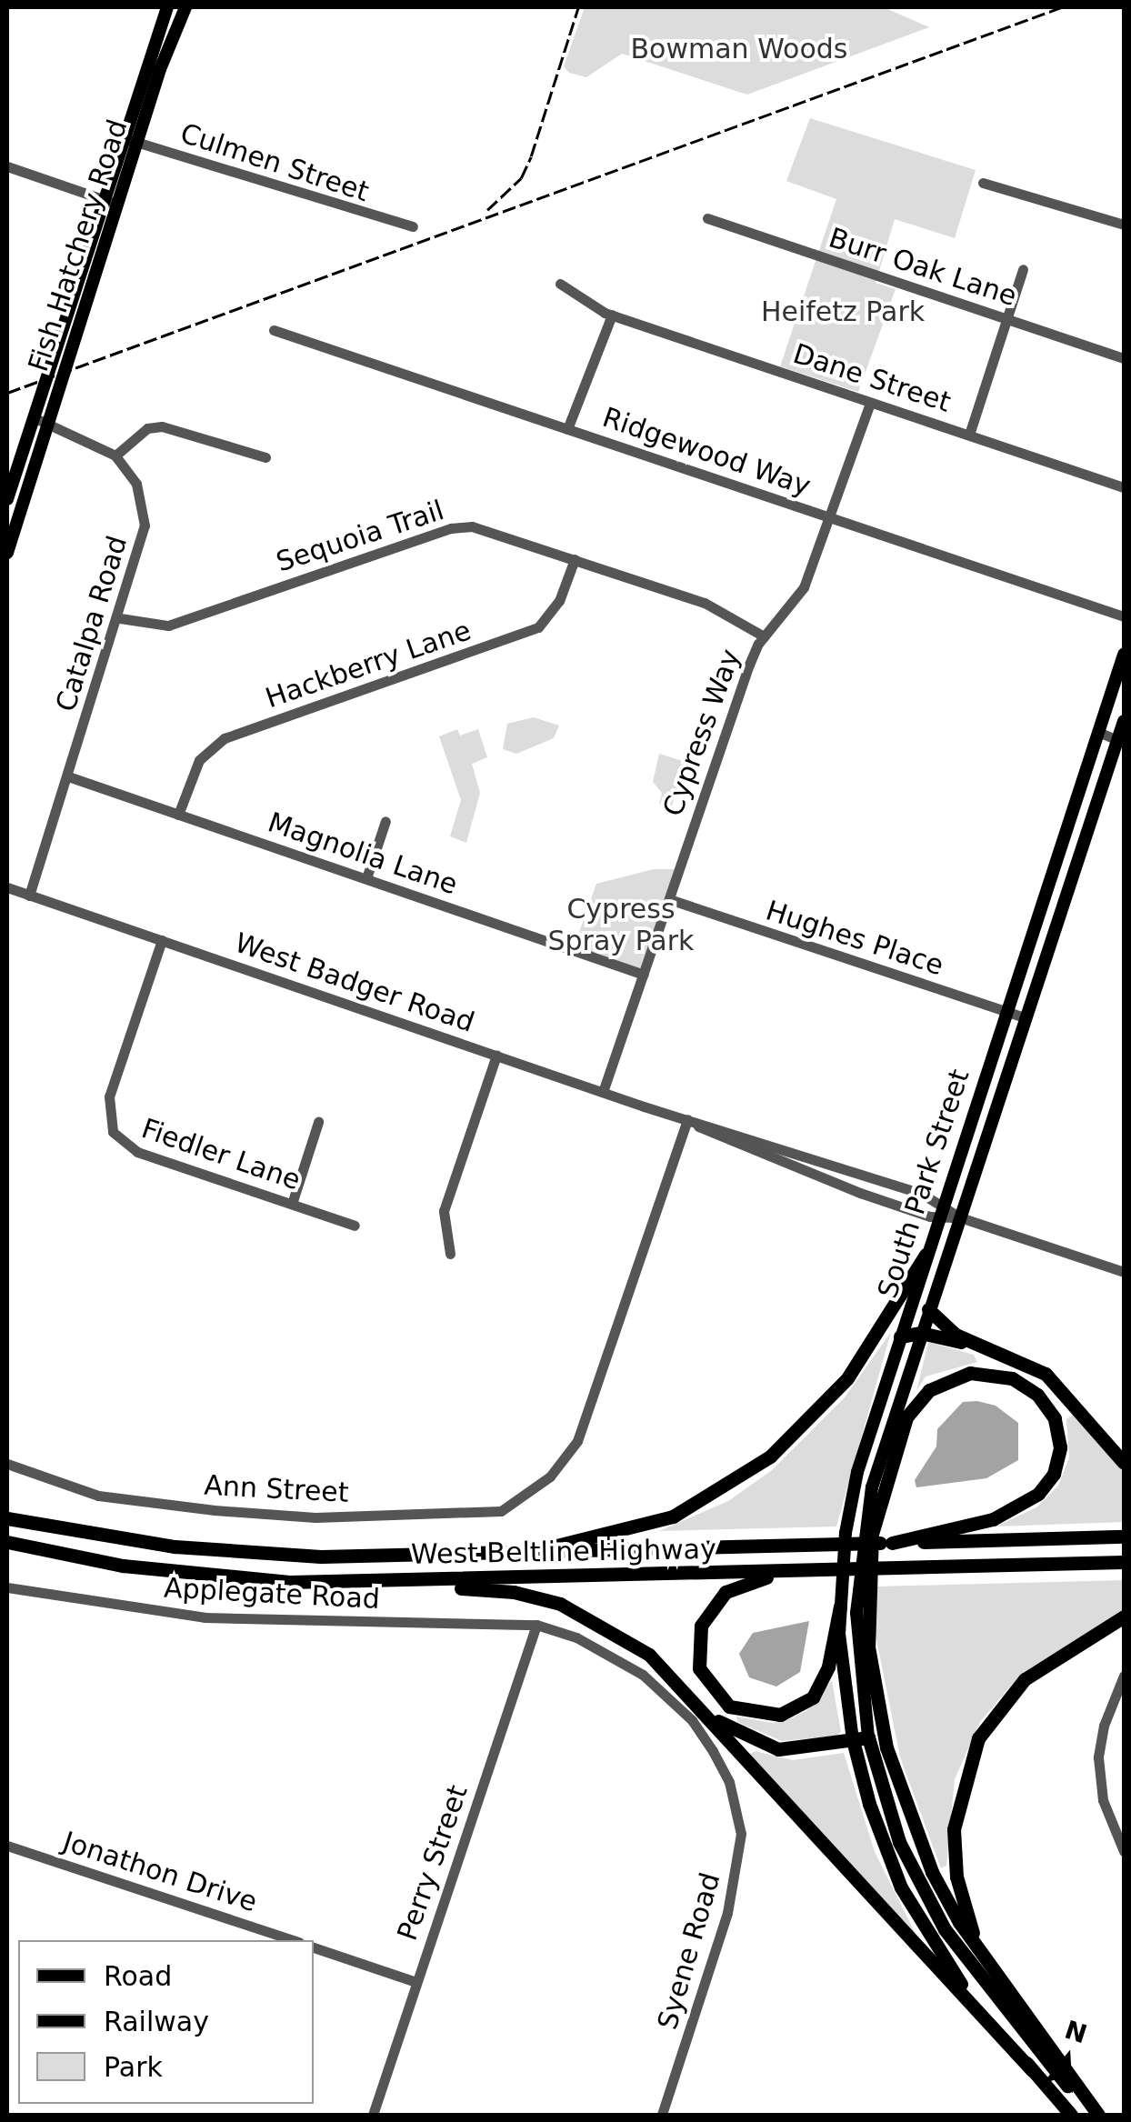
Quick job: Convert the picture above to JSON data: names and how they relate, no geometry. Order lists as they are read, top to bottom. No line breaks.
{"streets":{"highway":["West Beltline Highway"],"main road":["Fish Hatchery Road","South Park Street"],"street":["Culmen Street","Burr Oak Lane","Dane Street","Ridgewood Way","Sequoia Trail","Catalpa Road","Hackberry Lane","Cypress Way","Magnolia Lane","Hughes Place","West Badger Road","Fiedler Lane","Ann Street","Applegate Road","Perry Street","Jonathon Drive","Syene Road"]},"crossings":[["Culmen Street","Fish Hatchery Road"],["Dane Street","Cypress Way"],["Ridgewood Way","Cypress Way"],["Sequoia Trail","Catalpa Road"],["Sequoia Trail","Hackberry Lane"],["Sequoia Trail","Cypress Way"],["Catalpa Road","Magnolia Lane"],["Catalpa Road","West Badger Road"],["Hackberry Lane","Magnolia Lane"],["Cypress Way","Magnolia Lane"],["Cypress Way","Hughes Place"],["Cypress Way","West Badger Road"],["Hughes Place","South Park Street"],["West Badger Road","Fiedler Lane"],["West Badger Road","South Park Street"],["West Badger Road","Ann Street"],["Applegate Road","Perry Street"],["Applegate Road","Syene Road"],["Perry Street","Syene Road"]],"parks":["Bowman Woods","Heifetz Park","Cypress Spray Park"],"legend":["Road","Railway","Park"],"north":"top"}
